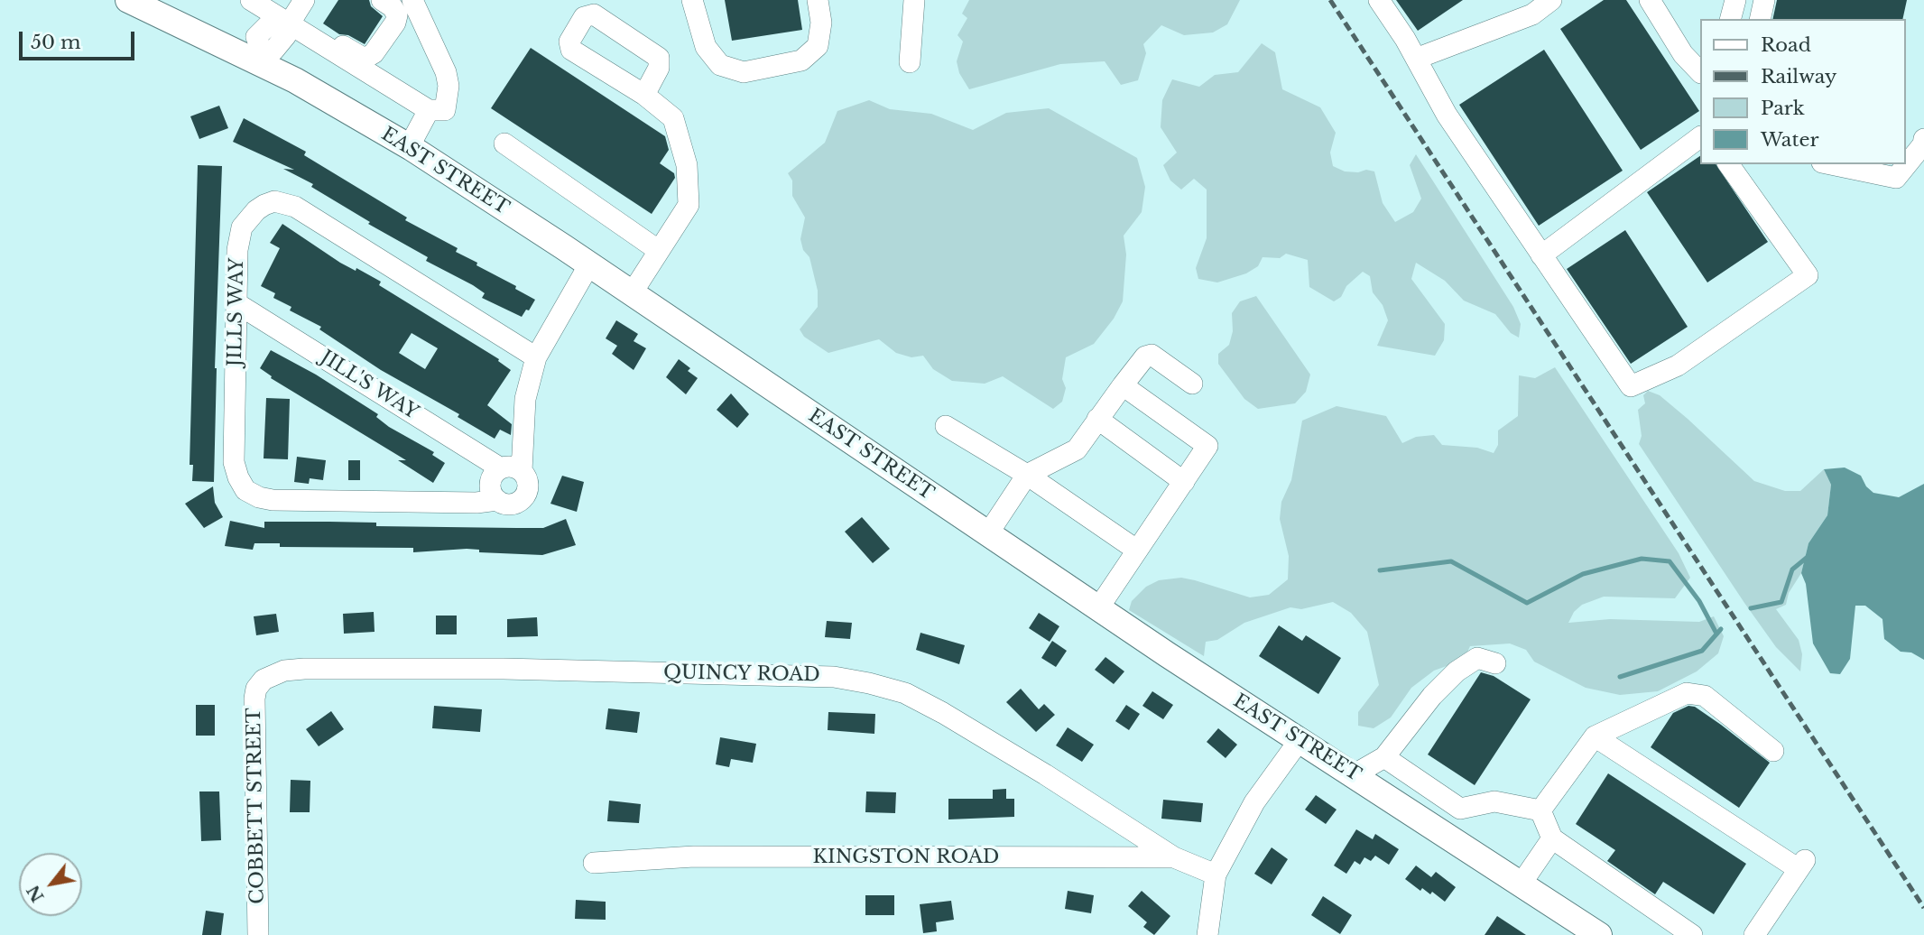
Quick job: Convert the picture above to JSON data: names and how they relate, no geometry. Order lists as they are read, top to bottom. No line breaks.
{"streets":{"main road":["EAST STREET"],"street":["JILLS WAY","JILL'S WAY","QUINCY ROAD","COBBETT STREET","KINGSTON ROAD"]},"crossings":[["EAST STREET","JILLS WAY"],["JILLS WAY","JILL'S WAY"],["QUINCY ROAD","COBBETT STREET"],["QUINCY ROAD","KINGSTON ROAD"]],"legend":["Road","Railway","Park","Water"],"scale_bar":"50 m","north":"bottom left"}
